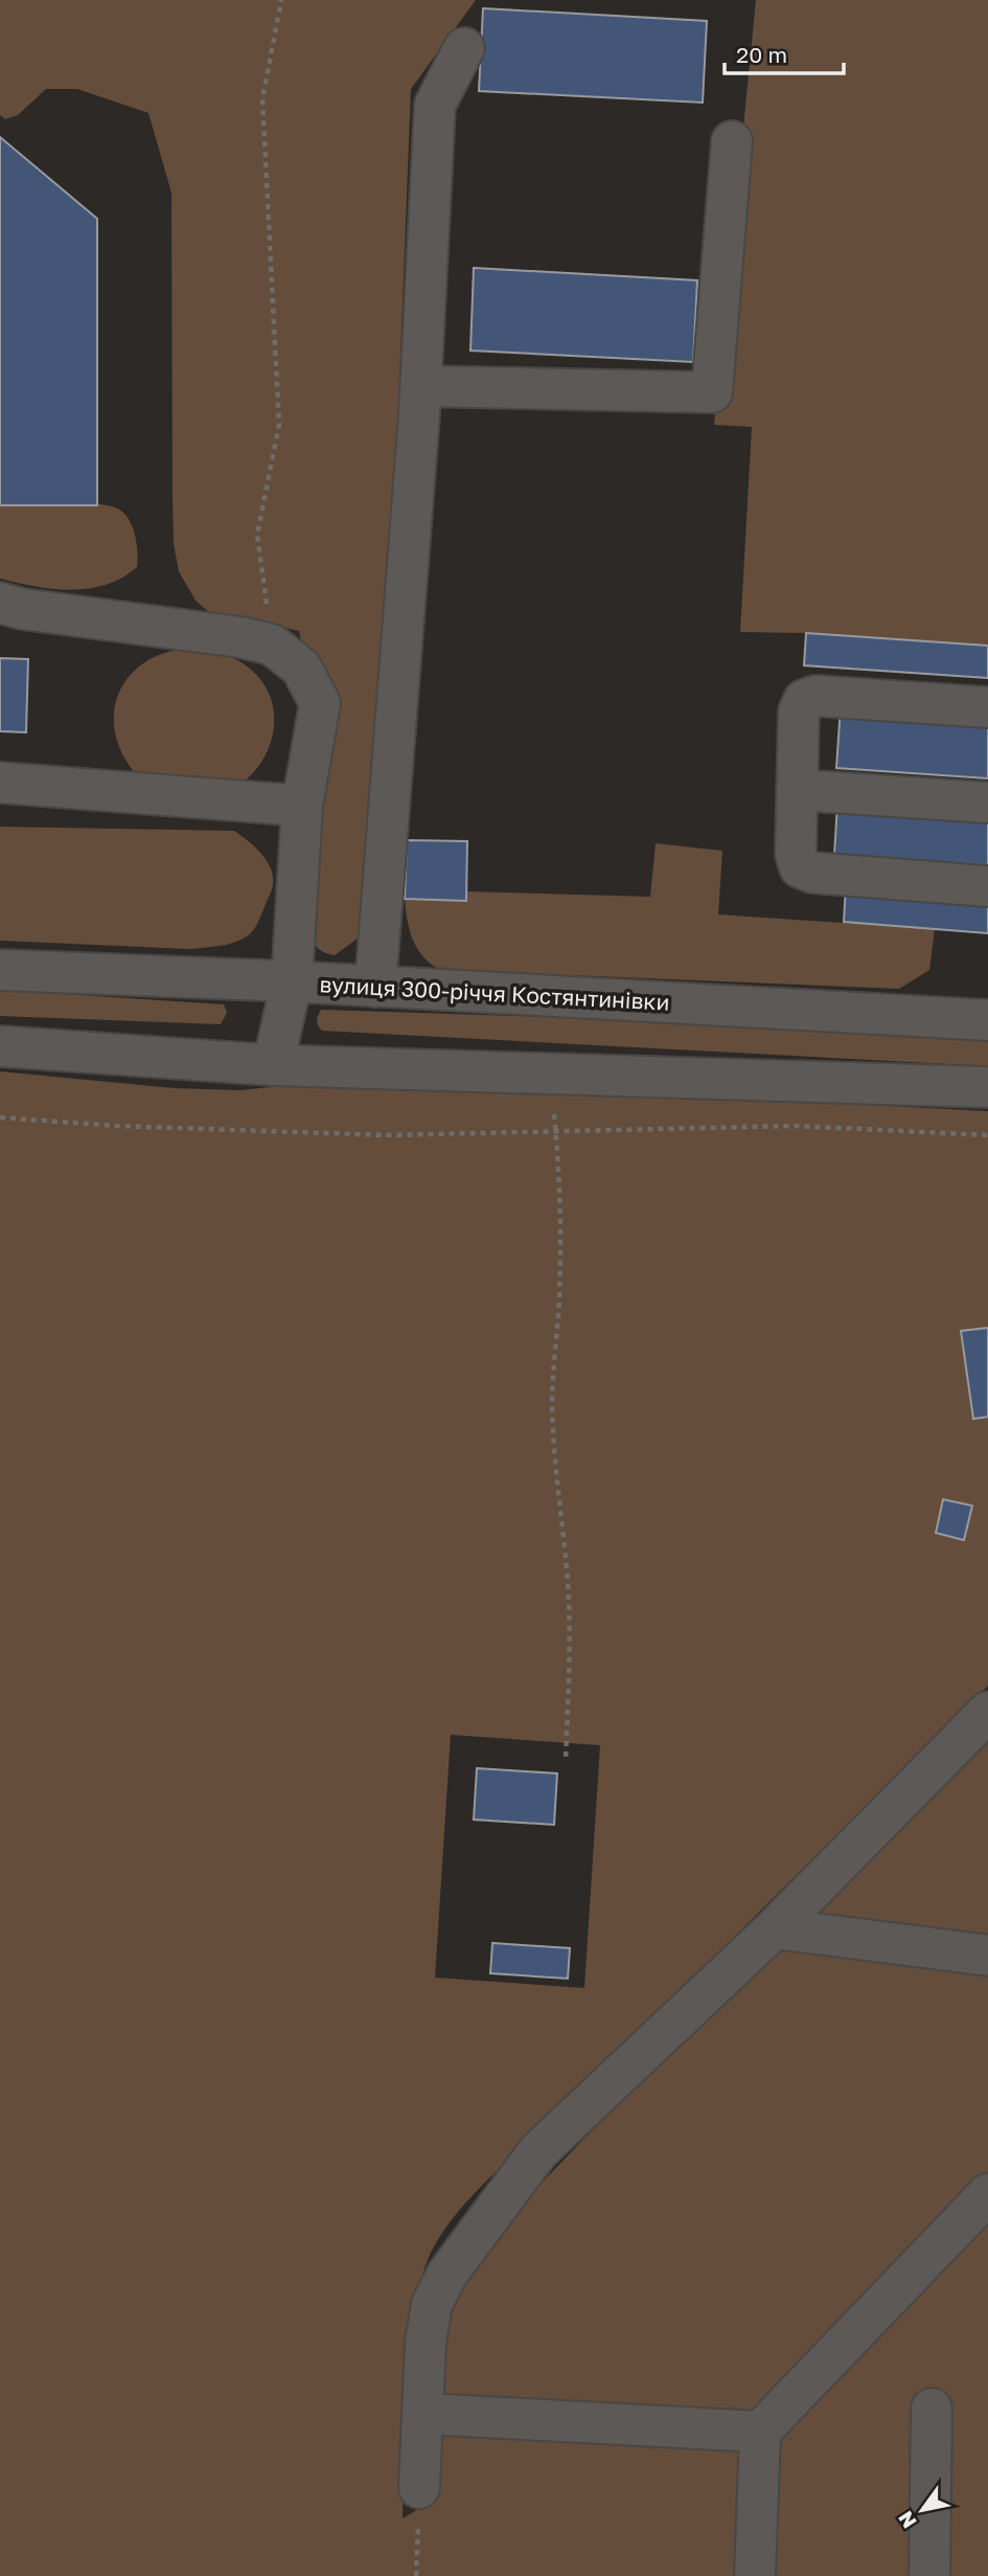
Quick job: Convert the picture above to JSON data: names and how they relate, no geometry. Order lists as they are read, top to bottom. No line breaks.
{"streets":{"street":["вулиця 300-річчя Костянтинівки"]},"scale_bar":"20 m","north":"bottom left"}
